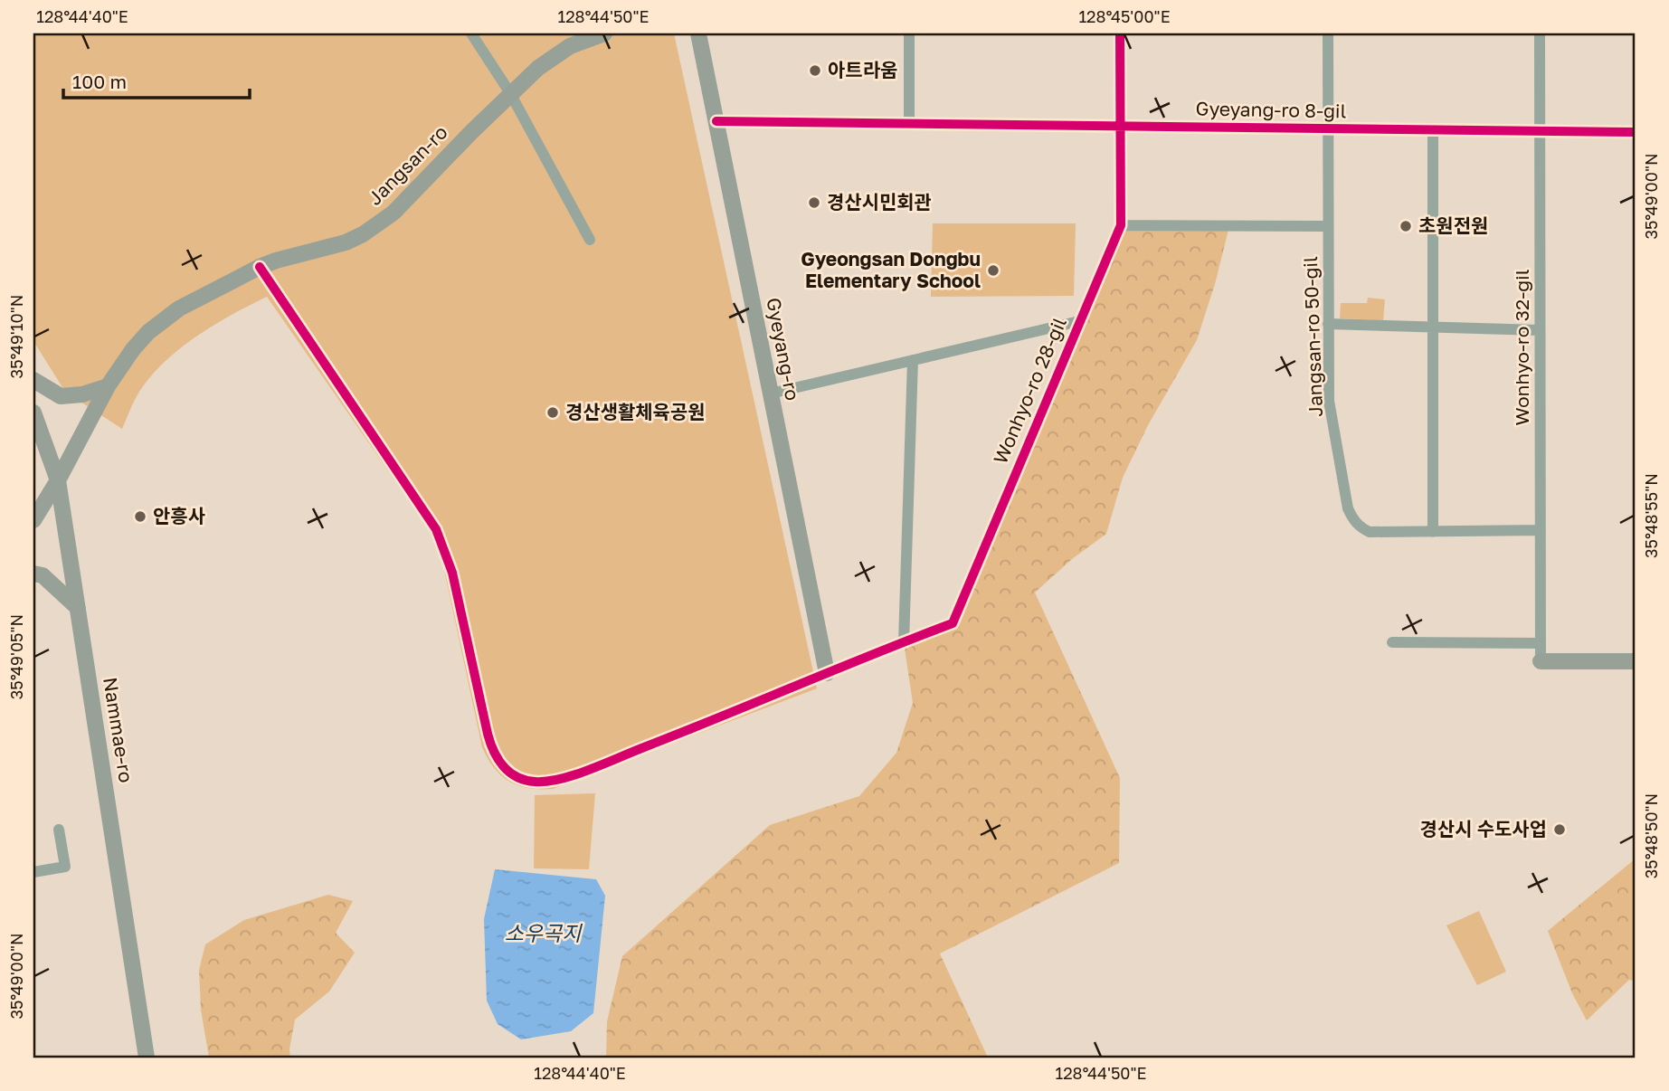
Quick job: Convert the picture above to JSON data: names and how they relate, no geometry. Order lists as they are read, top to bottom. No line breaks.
{"streets":{"street":["Gyeyang-ro 8-gil","Jangsan-ro","Jangsan-ro 50-gil","Wonhyo-ro 32-gil","Gyeyang-ro","Wonhyo-ro 28-gil","Nammae-ro"]},"crossings":[["Gyeyang-ro 8-gil","Jangsan-ro 50-gil"],["Gyeyang-ro 8-gil","Wonhyo-ro 32-gil"],["Gyeyang-ro 8-gil","Gyeyang-ro"],["Gyeyang-ro 8-gil","Wonhyo-ro 28-gil"],["Jangsan-ro","Wonhyo-ro 28-gil"],["Jangsan-ro","Nammae-ro"],["Jangsan-ro 50-gil","Wonhyo-ro 32-gil"],["Gyeyang-ro","Wonhyo-ro 28-gil"]],"water":["소우곡지"],"places":["아트라움","경산시민회관","초원전원","Gyeongsan Dongbu Elementary School","경산생활체육공원","안흥사","경산시 수도사업"],"scale_bar":"100 m","coordinates":["128°44'40\"E","128°44'50\"E","128°45'00\"E","35°49'00\"N","35°49'10\"N","35°48'55\"N","35°49'05\"N","35°48'50\"N"]}
